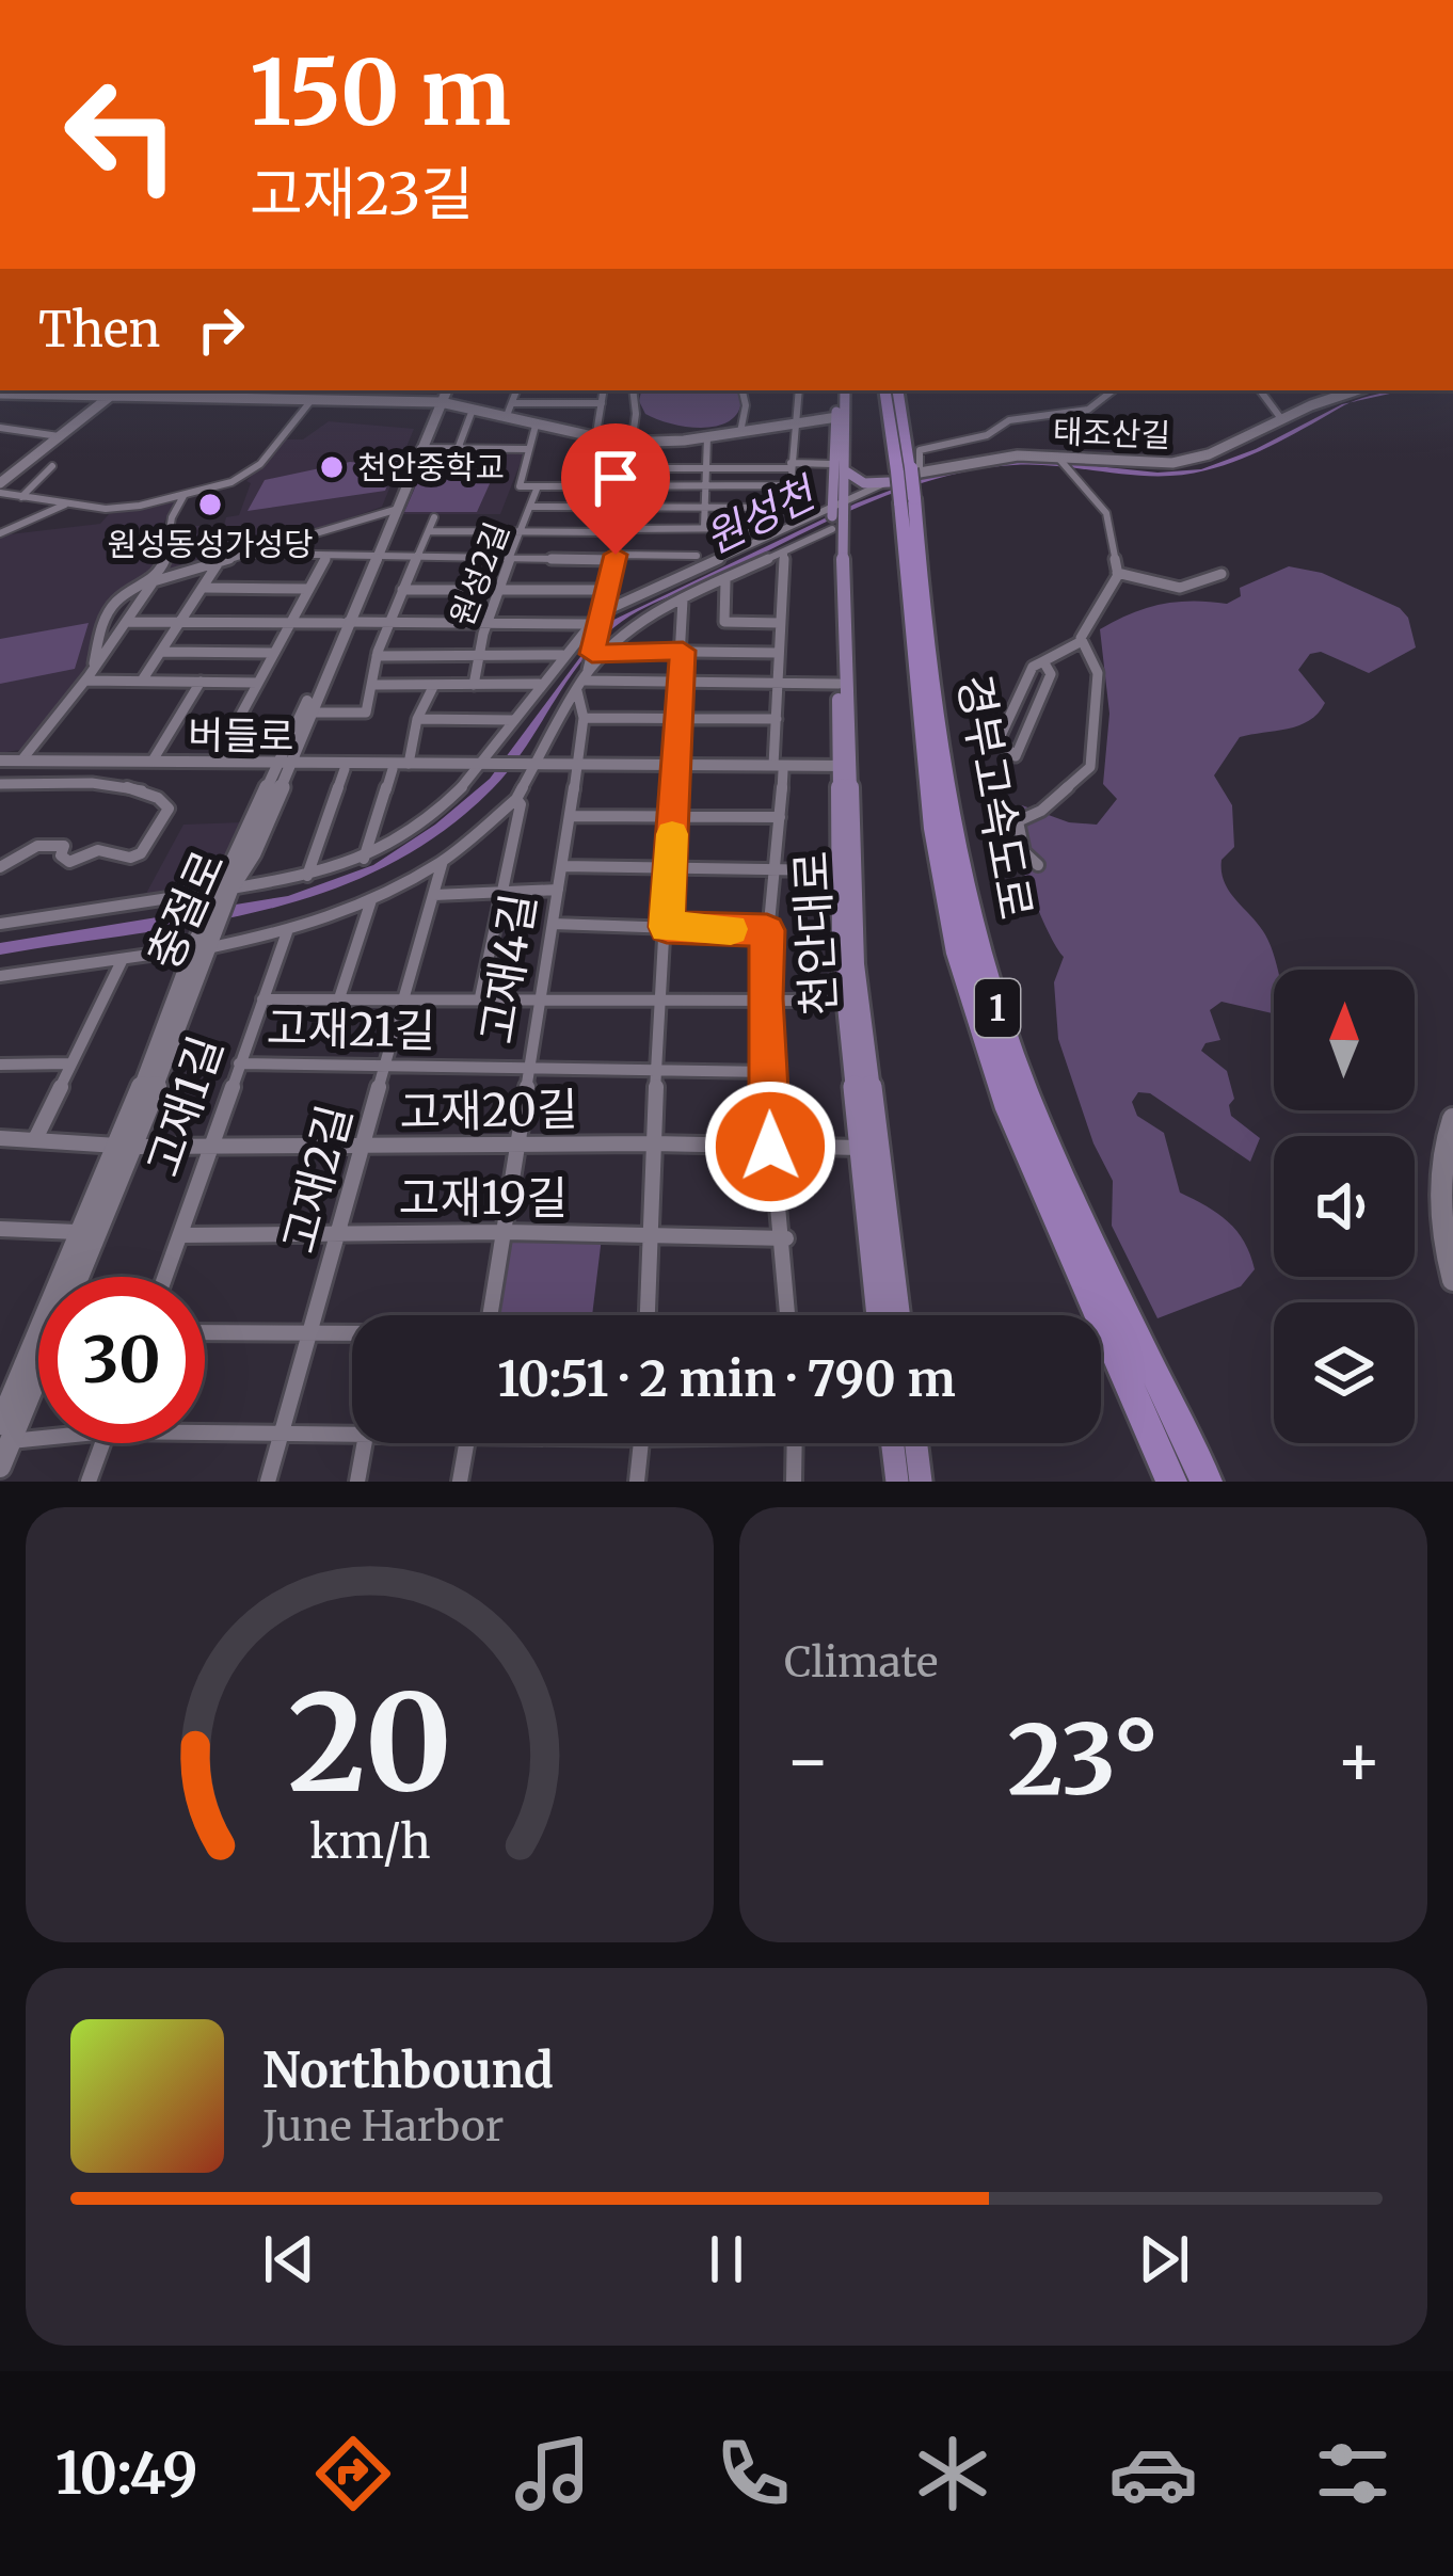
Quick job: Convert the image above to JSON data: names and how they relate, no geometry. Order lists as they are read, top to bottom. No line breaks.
{"streets":{"highway":["경부고속도로","1"],"main road":["천안대로"],"street":["태조산길","원성2길","버들로","충절로","고재4길","고재21길","고재1길","고재20길","고재2길","고재19길"]},"crossings":[["태조산길","경부고속도로"],["태조산길","천안대로"],["버들로","충절로"],["충절로","고재20길"],["천안대로","고재20길"],["고재4길","고재21길"],["고재4길","고재20길"],["고재4길","고재19길"],["고재21길","고재1길"],["고재21길","고재2길"],["고재1길","고재20길"],["고재1길","고재19길"],["고재20길","고재2길"],["고재2길","고재19길"]],"water":["원성천"],"places":["천안중학교","원성동성가성당"],"north":"top","page":{"turn":["150 m","고재23길"],"then":"Then","limit":"30","trip":"10:51 · 2 min · 790 m","tile":"Climate","heat":["−","23°","+"],"song":["Northbound","June Harbor"],"tabs":"10:49","gauge":["20","km/h"]}}
